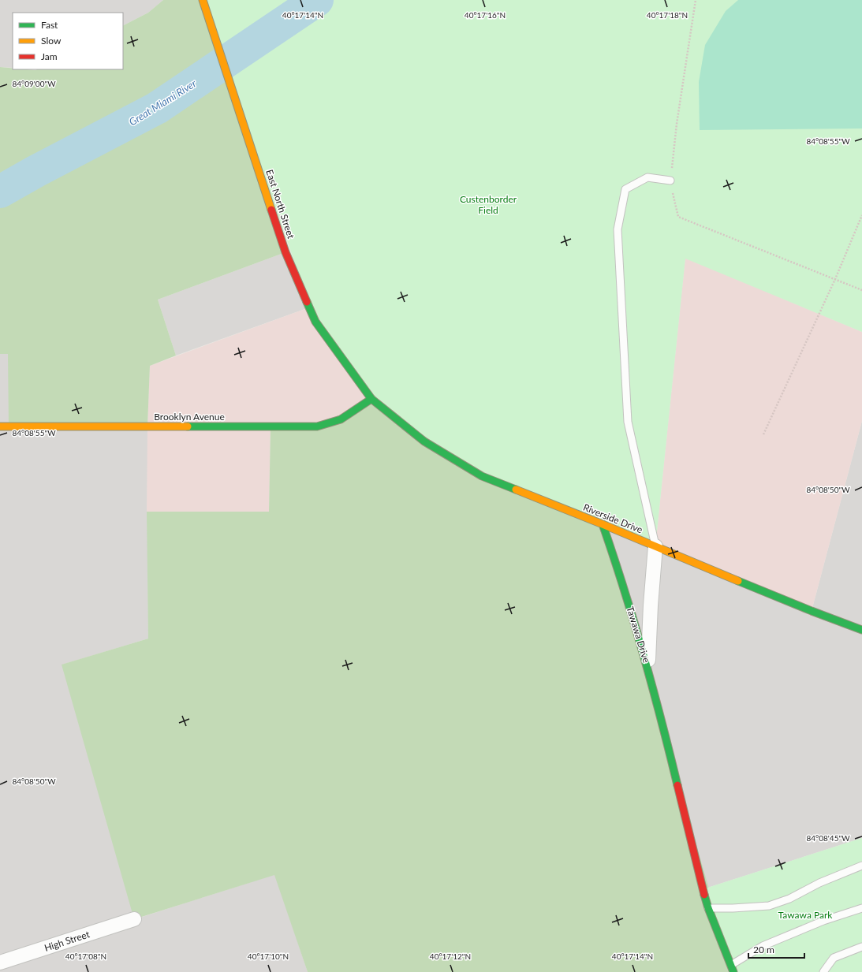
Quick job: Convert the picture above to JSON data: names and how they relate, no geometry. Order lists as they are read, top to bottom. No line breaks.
{"streets":{"main road":["East North Street","Brooklyn Avenue","Riverside Drive","Tawawa Drive"],"street":["High Street"]},"crossings":[["East North Street","Brooklyn Avenue"],["East North Street","Riverside Drive"],["Brooklyn Avenue","Riverside Drive"],["Riverside Drive","Tawawa Drive"]],"water":["Great Miami River"],"parks":["Custenborder Field","Tawawa Park"],"legend":["Fast","Slow","Jam"],"scale_bar":"20 m","coordinates":["40°17'18\"N","40°17'14\"N","40°17'16\"N","84°09'00\"W","84°08'55\"W","84°08'50\"W","84°08'45\"W","40°17'08\"N","40°17'10\"N","40°17'12\"N"]}
